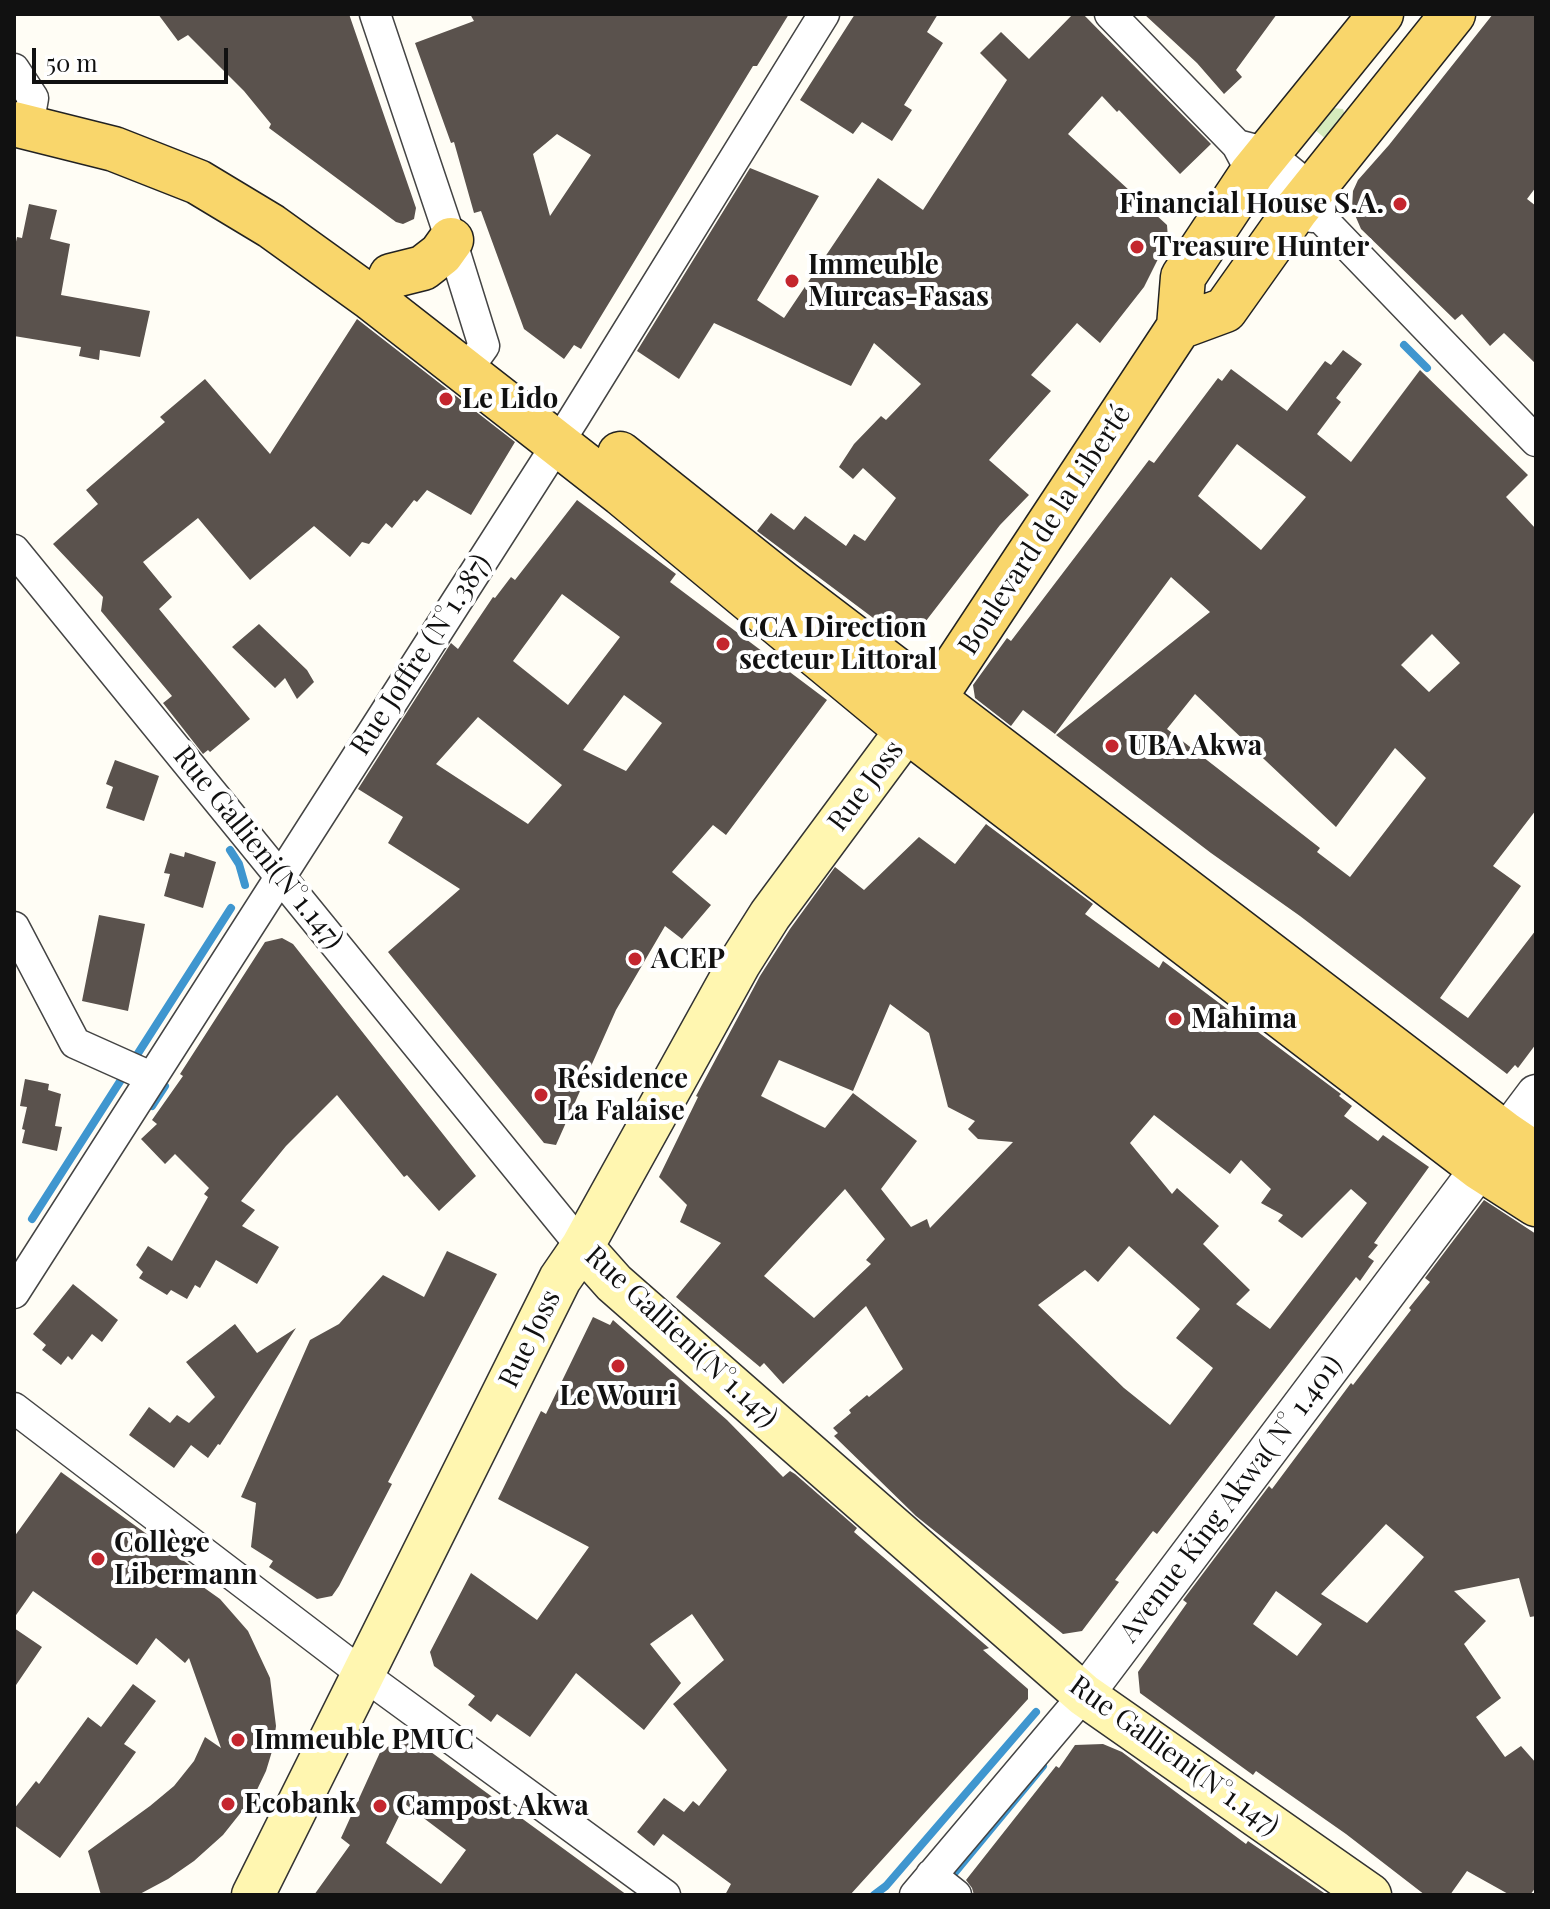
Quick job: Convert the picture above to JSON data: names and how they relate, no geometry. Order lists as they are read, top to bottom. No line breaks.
{"streets":{"main road":["Boulevard de la Liberté","Rue Joss","Rue Gallieni(N°1.147)"],"street":["Rue Joffre (N°1.387)","Avenue King Akwa( N° 1.401)"]},"crossings":[["Boulevard de la Liberté","Rue Joss"],["Rue Joffre (N°1.387)","Rue Gallieni(N°1.147)"],["Rue Joss","Rue Gallieni(N°1.147)"],["Rue Gallieni(N°1.147)","Avenue King Akwa( N° 1.401)"]],"places":["Financial House S.A.","Treasure Hunter","Immeuble Murcas-Fasas","Le Lido","CCA Direction secteur Littoral","UBA Akwa","ACEP","Mahima","Résidence La Falaise","Le Wouri","Collège Libermann","Immeuble PMUC","Ecobank","Campost Akwa"],"scale_bar":"50 m"}
